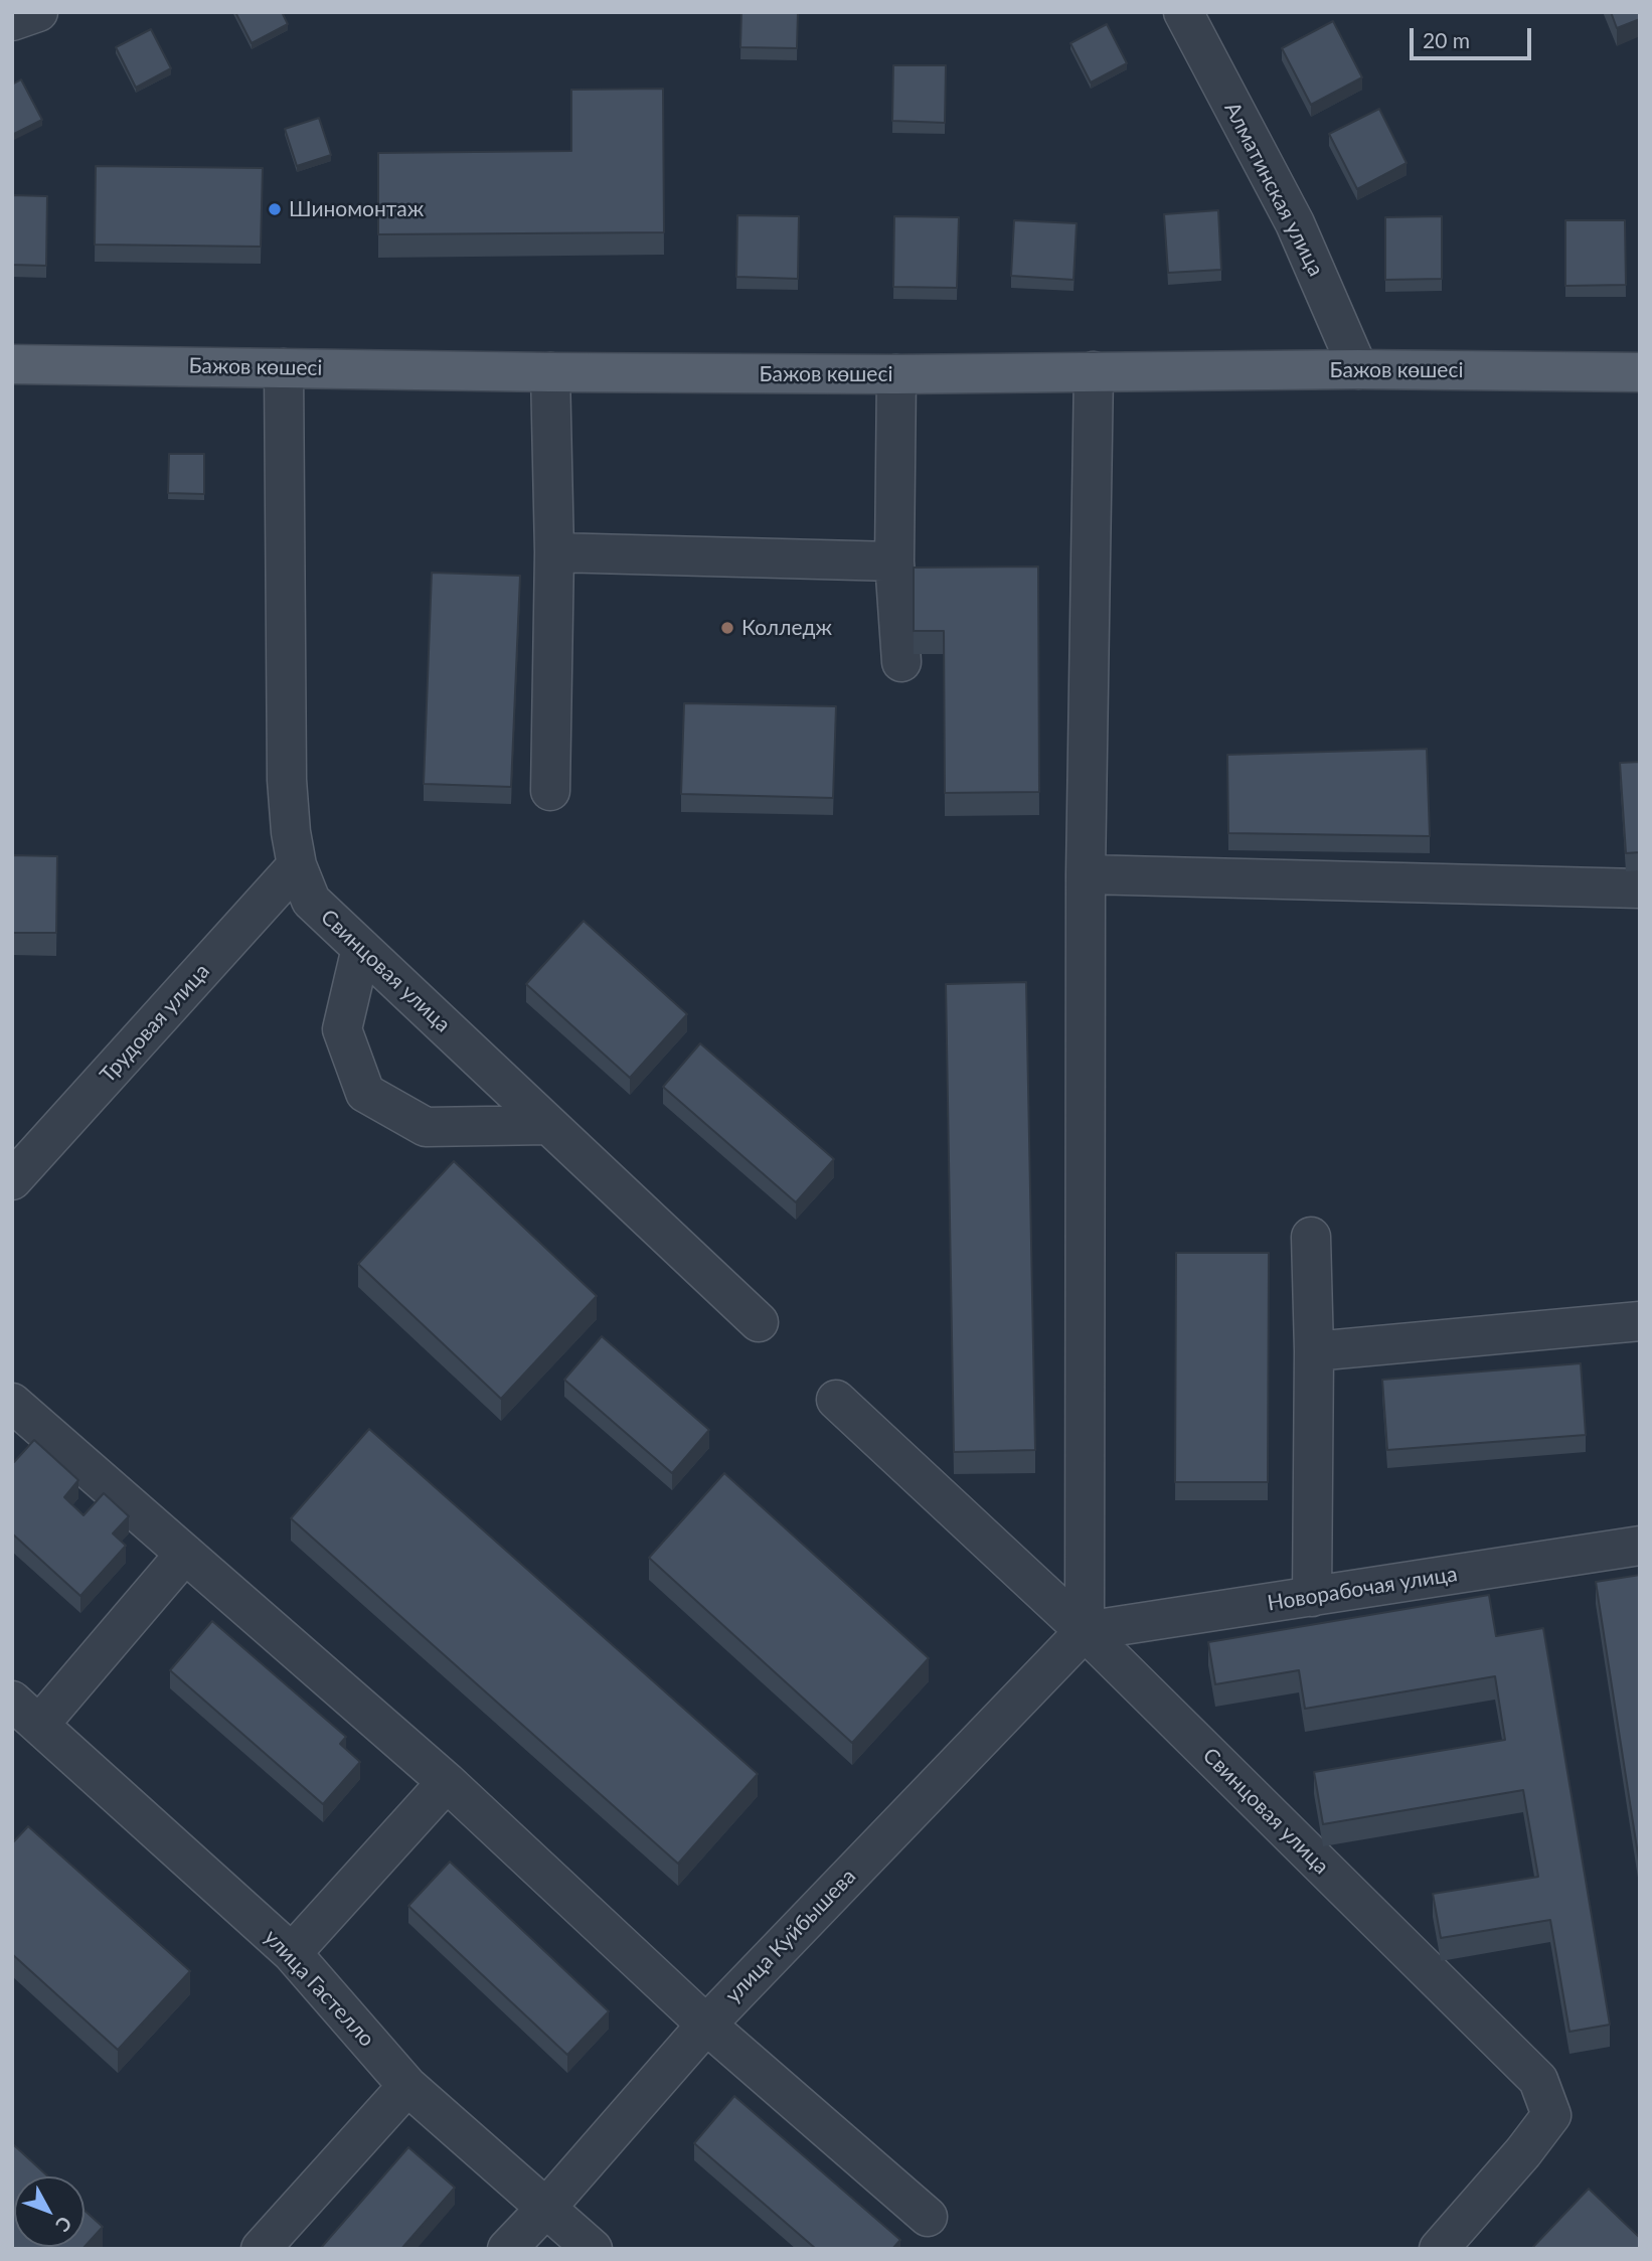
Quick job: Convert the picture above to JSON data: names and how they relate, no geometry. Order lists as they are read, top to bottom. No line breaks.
{"streets":{"main road":["Бажов көшесі"],"street":["Алматинская улица","Свинцовая улица","Трудовая улица","Новорабочая улица","улица Куйбышева","улица Гастелло"]},"crossings":[["Алматинская улица","Бажов көшесі"],["Бажов көшесі","Свинцовая улица"],["Свинцовая улица","Трудовая улица"],["Свинцовая улица","Новорабочая улица"],["Свинцовая улица","улица Куйбышева"],["Новорабочая улица","улица Куйбышева"],["улица Куйбышева","улица Гастелло"]],"places":["Шиномонтаж","Колледж"],"scale_bar":"20 m","north":"bottom right"}
